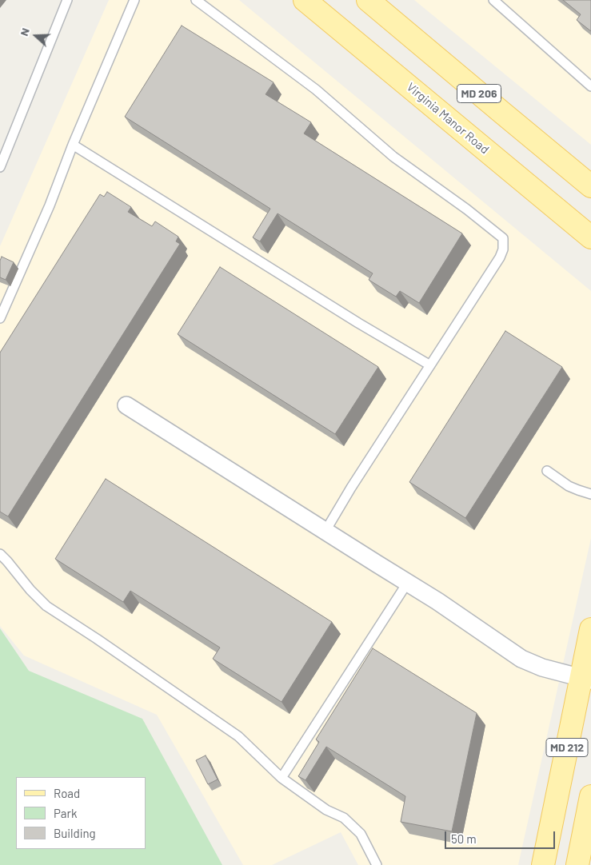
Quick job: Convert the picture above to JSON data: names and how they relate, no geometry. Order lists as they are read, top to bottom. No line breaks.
{"streets":{"main road":["MD 206","Virginia Manor Road","MD 212"]},"legend":["Road","Park","Building"],"scale_bar":"50 m","north":"left"}
